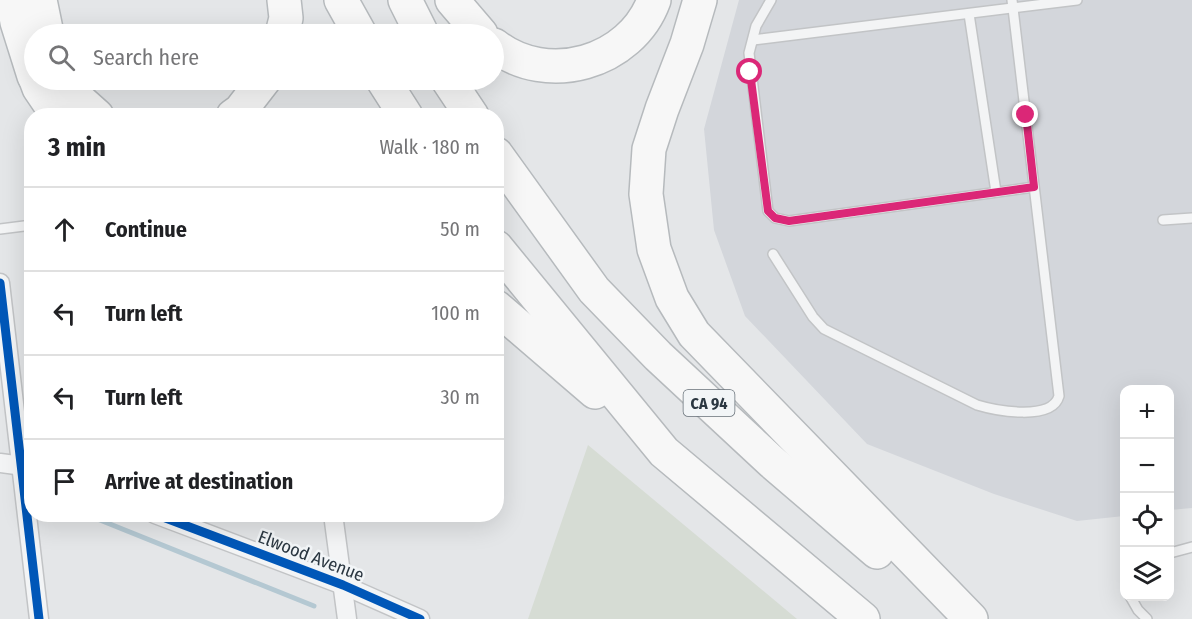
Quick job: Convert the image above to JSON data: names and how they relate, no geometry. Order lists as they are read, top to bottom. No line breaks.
{"streets":{"highway":["CA 94"],"street":["Elwood Avenue"]},"page":{"search":"Search here","heading":["3 min","Walk · 180 m"],"list":[["Continue","50 m"],["Turn left","100 m"],["Turn left","30 m"],"Arrive at destination"],"map_buttons":["+","−"]}}
